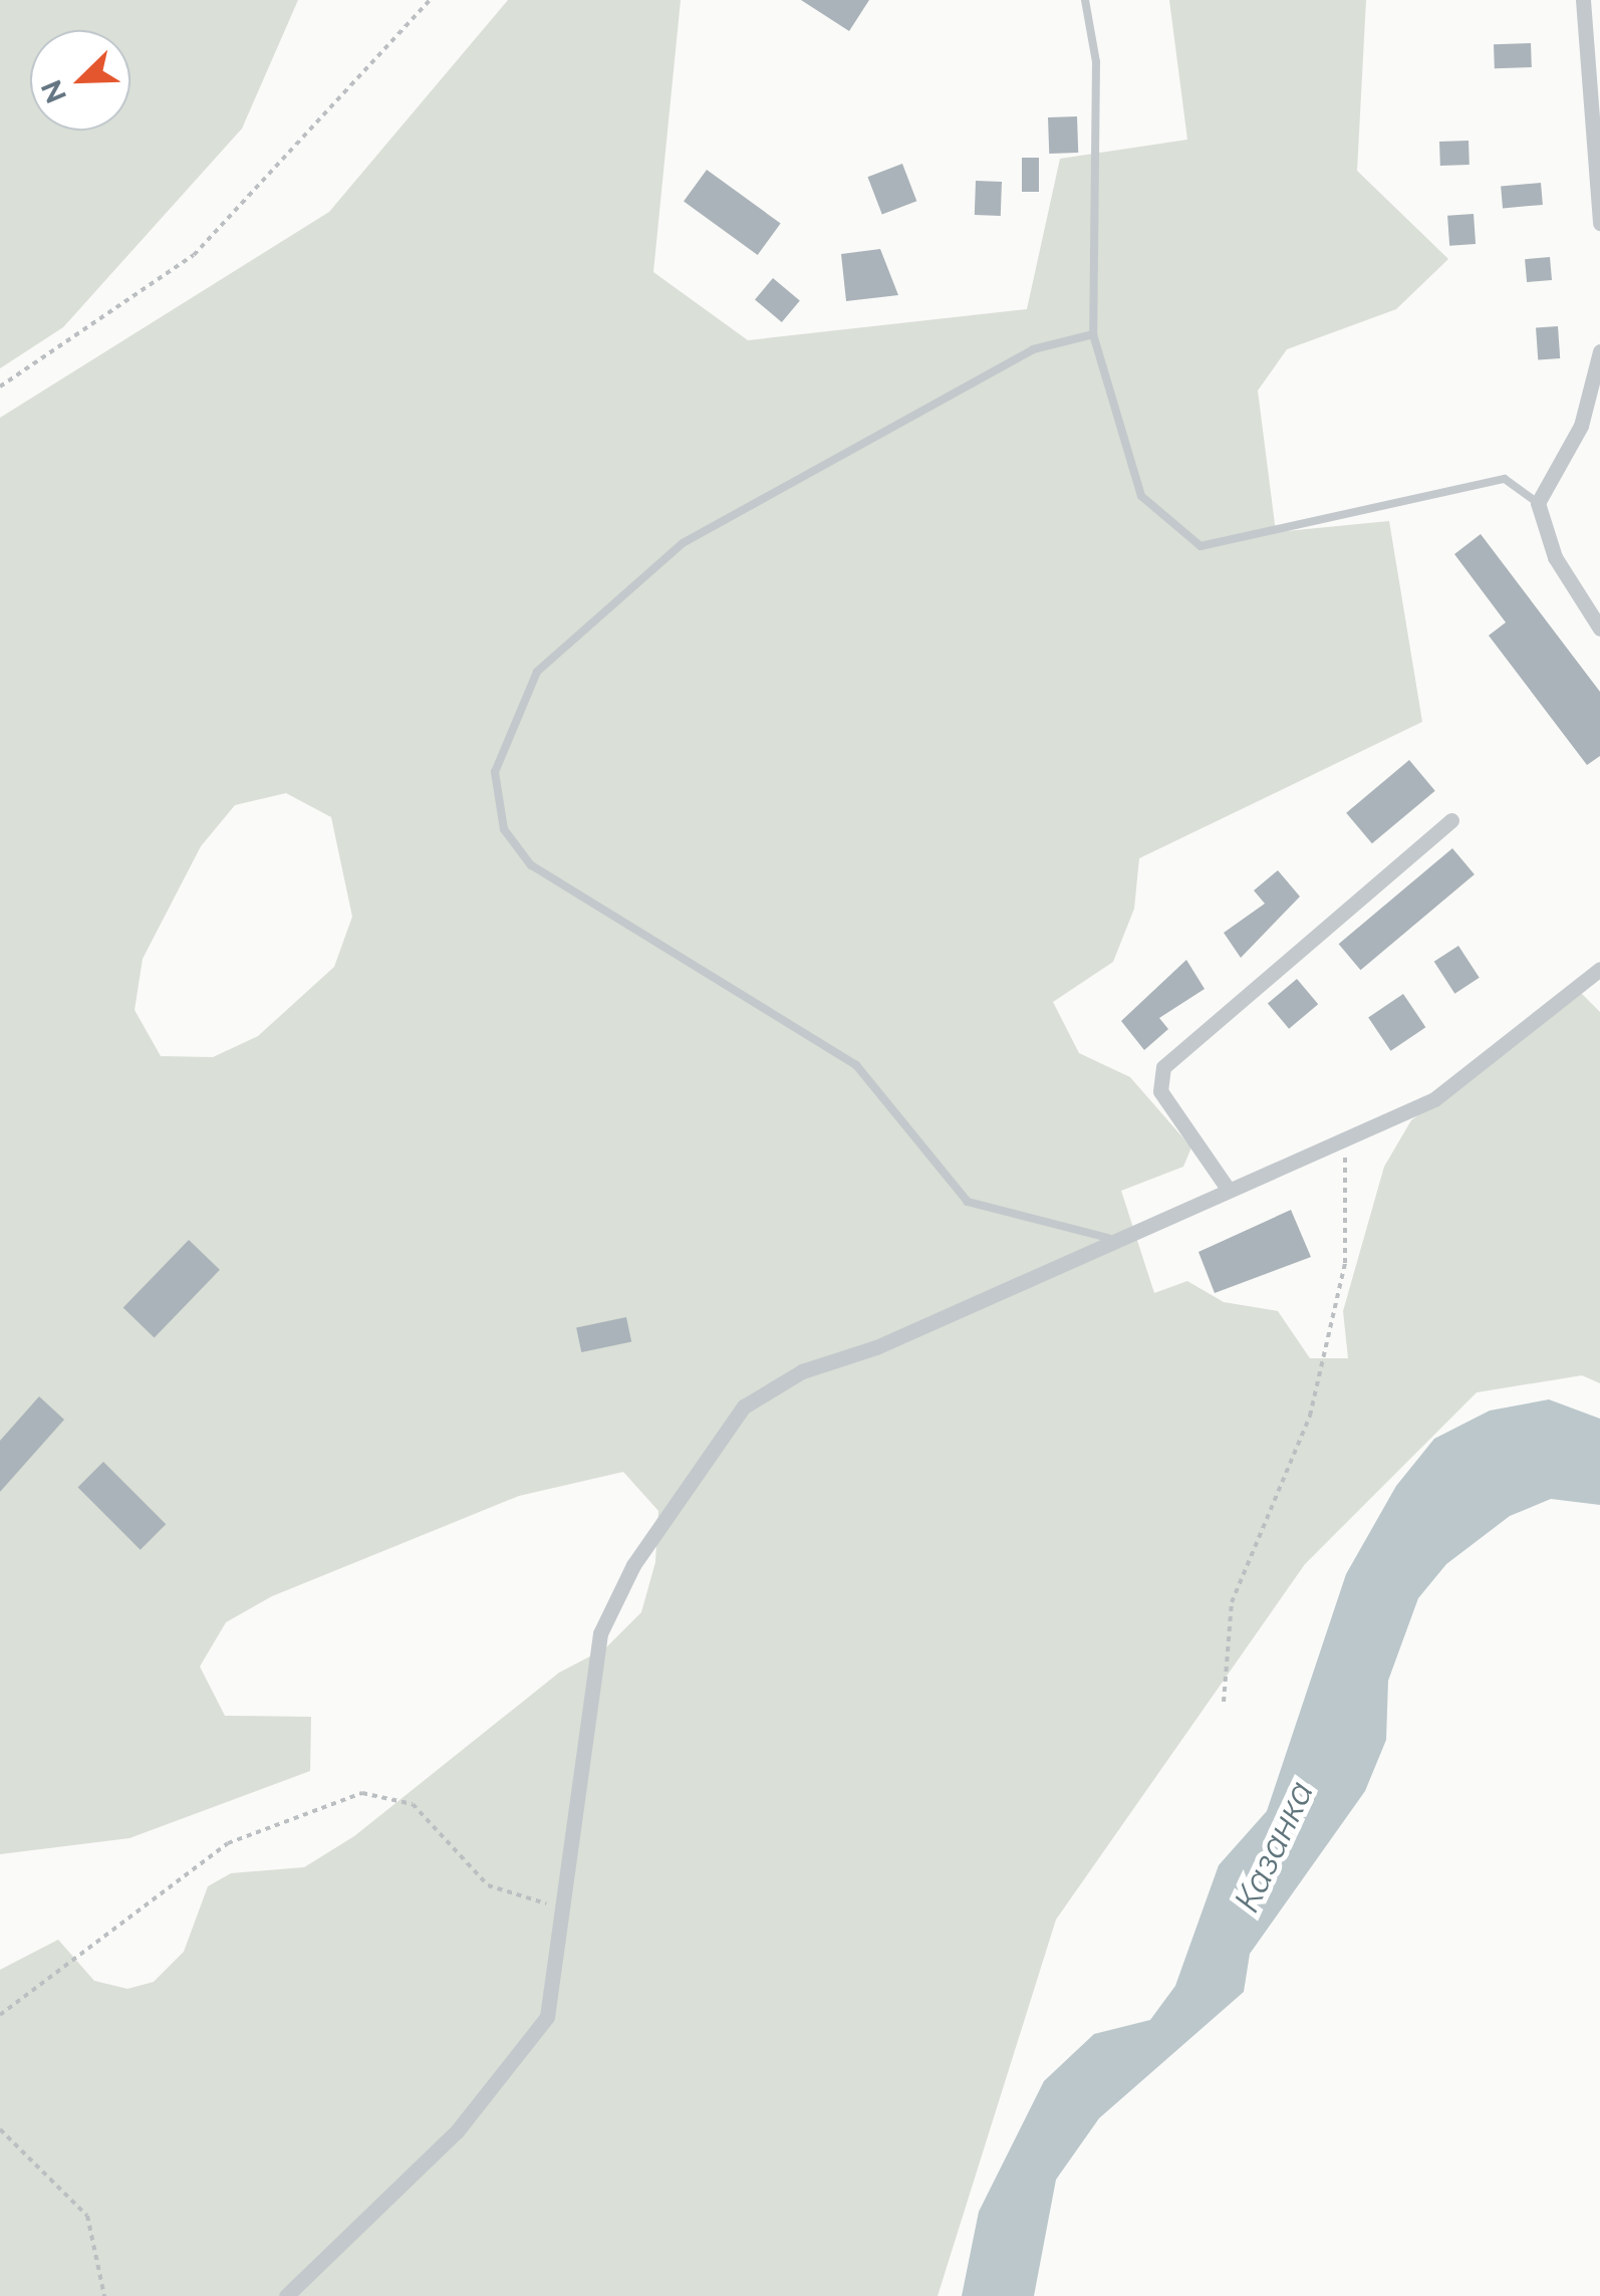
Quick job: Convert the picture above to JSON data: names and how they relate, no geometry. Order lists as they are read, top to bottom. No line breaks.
{"water":["Казанка"],"north":"bottom left"}
